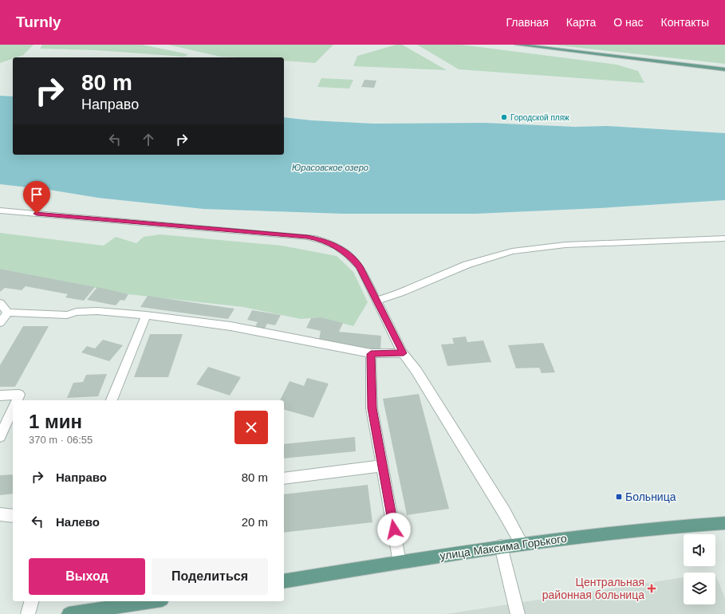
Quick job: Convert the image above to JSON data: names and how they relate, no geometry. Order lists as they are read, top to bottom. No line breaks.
{"streets":{"main road":["улица Максима Горького"]},"water":["Юрасовское озеро"],"places":{"other":["Городской пляж"],"transit":["Больница"],"health":["Центральная районная больница"]},"page":{"header":"Turnly","nav":["Главная","Карта","О нас","Контакты"],"turn":["80 m","Направо"],"heading":["1 мин","370 m · 06:55"],"list":[{"name":"Направо","value":"80 m"},{"name":"Налево","value":"20 m"}],"buttons":["Выход","Поделиться"]}}
